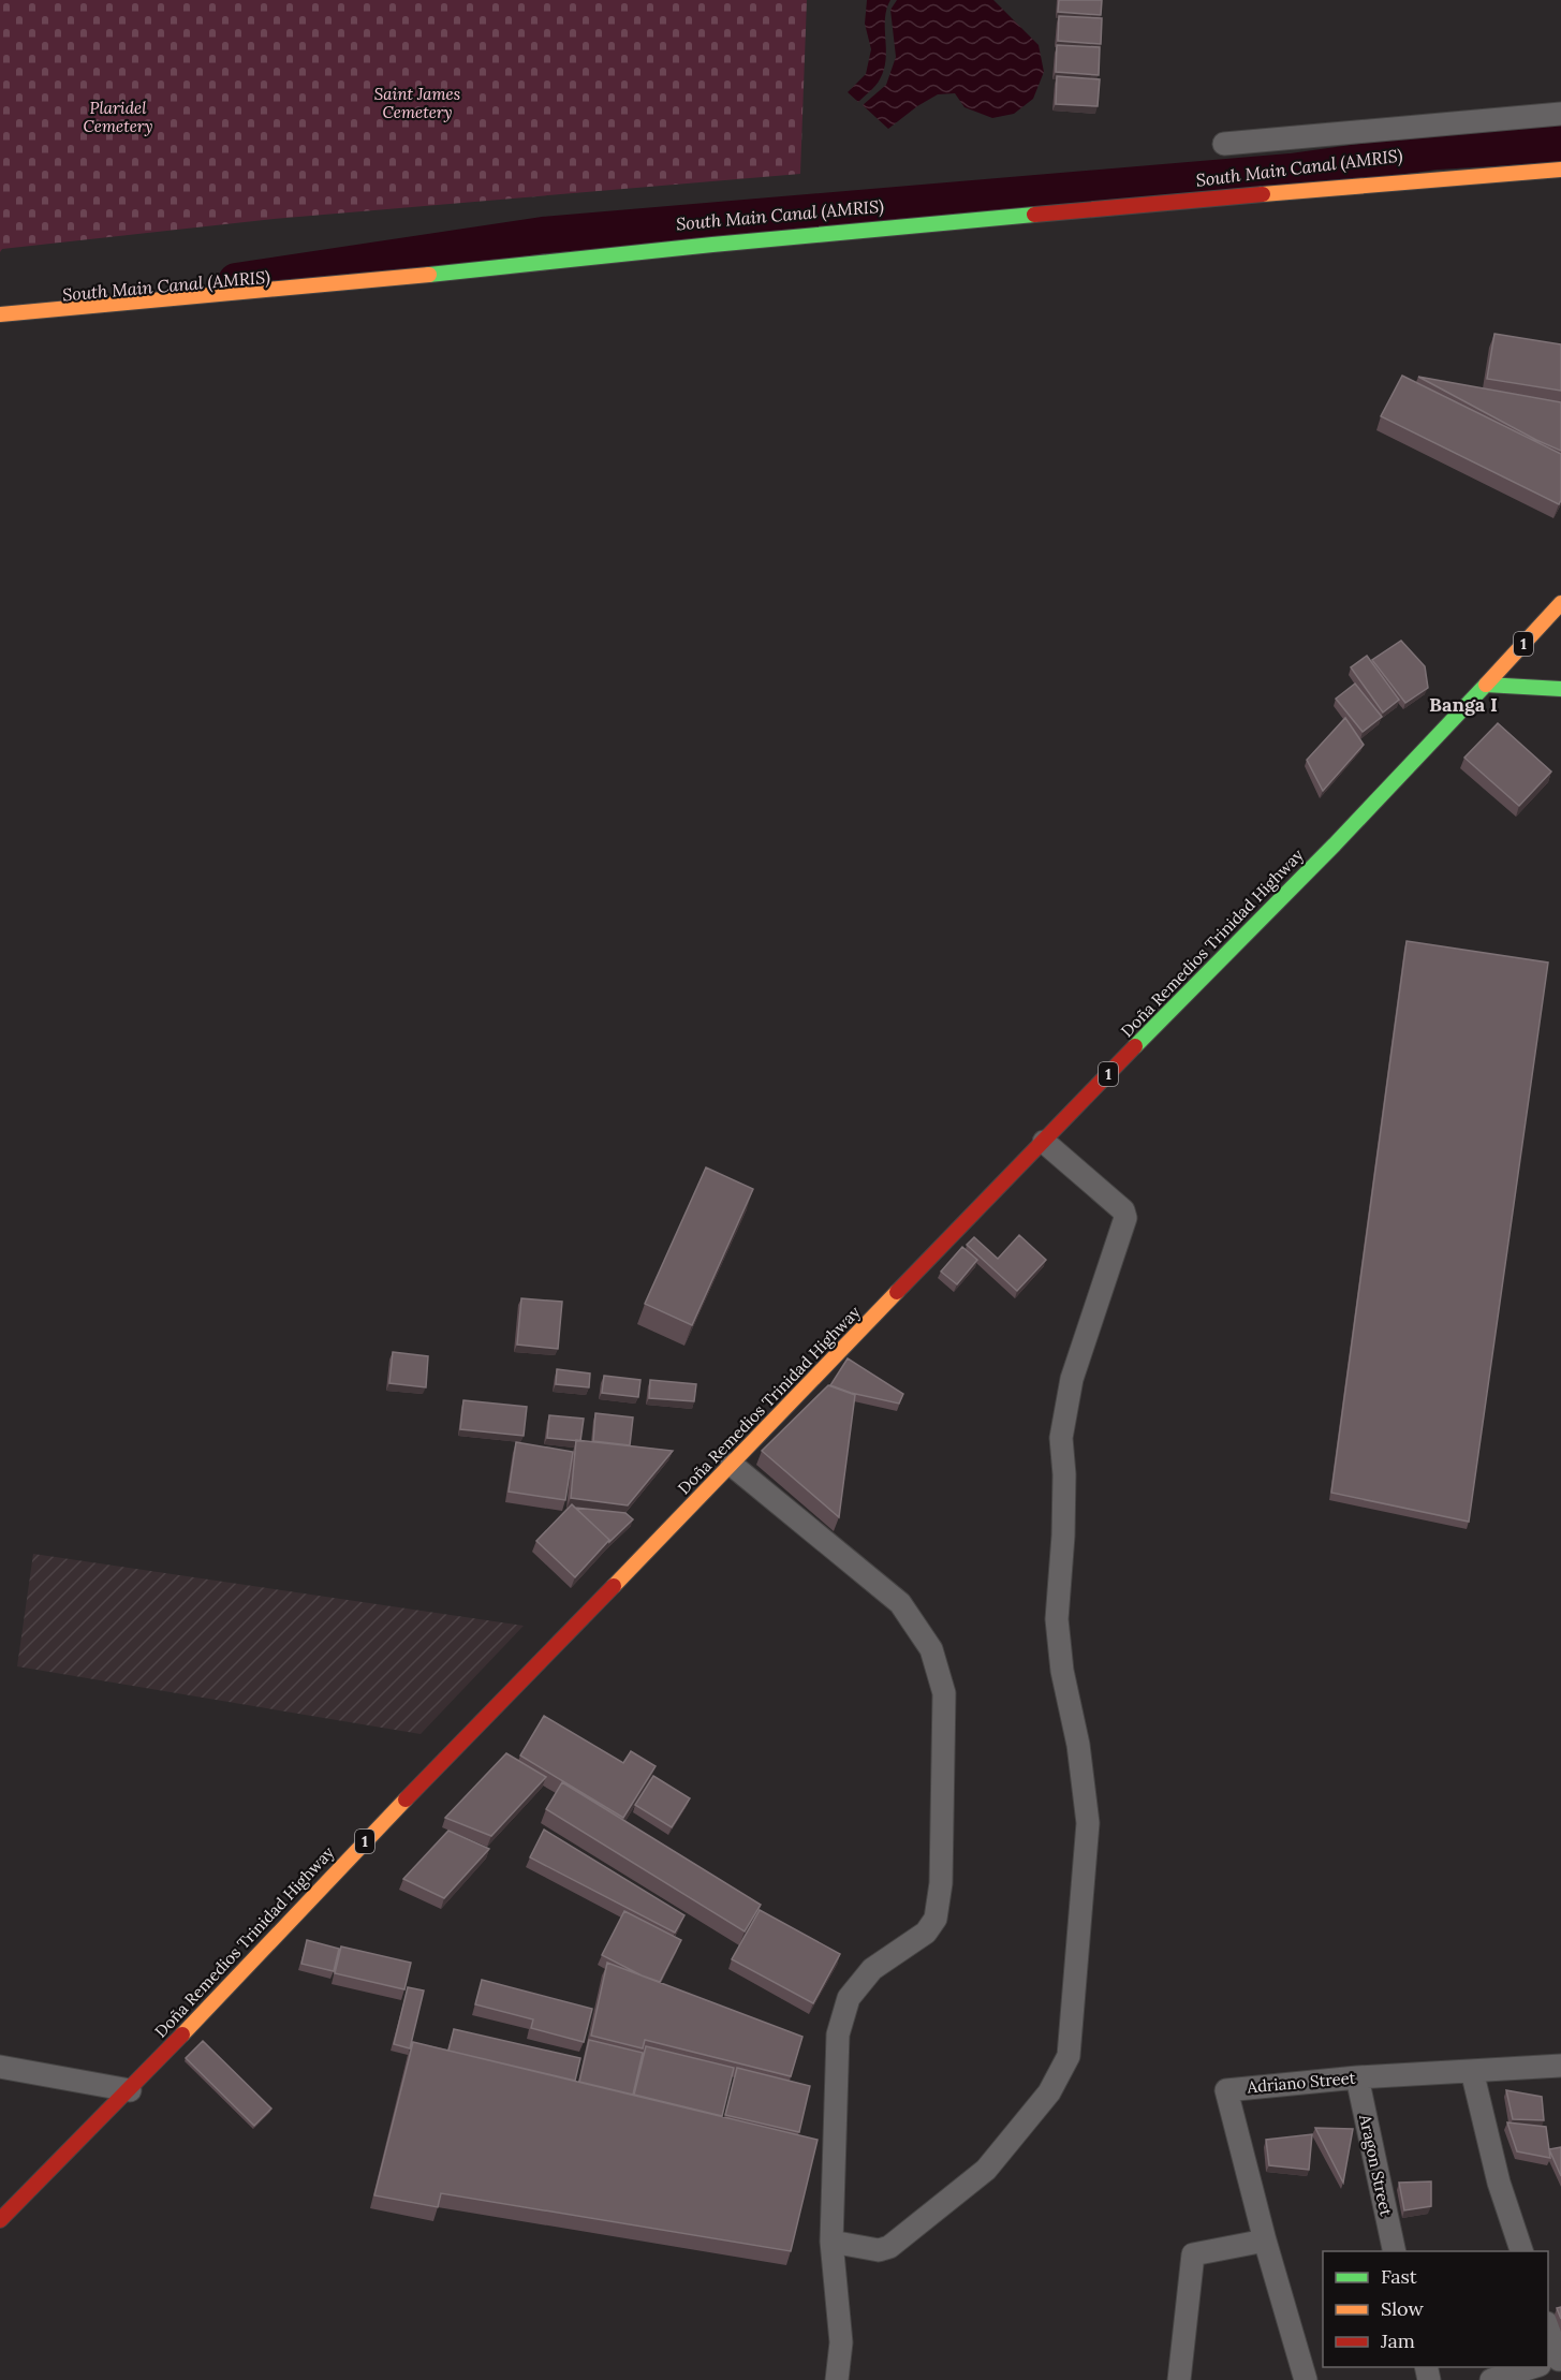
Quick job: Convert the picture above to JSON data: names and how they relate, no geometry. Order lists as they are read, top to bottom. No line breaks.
{"streets":{"main road":["1","Doña Remedios Trinidad Highway"],"street":["Adriano Street","Aragon Street"]},"crossings":[["Adriano Street","Aragon Street"]],"districts":["Banga I"],"water":["South Main Canal (AMRIS)"],"parks":["Saint James Cemetery","Plaridel Cemetery"],"legend":["Fast","Slow","Jam"]}
